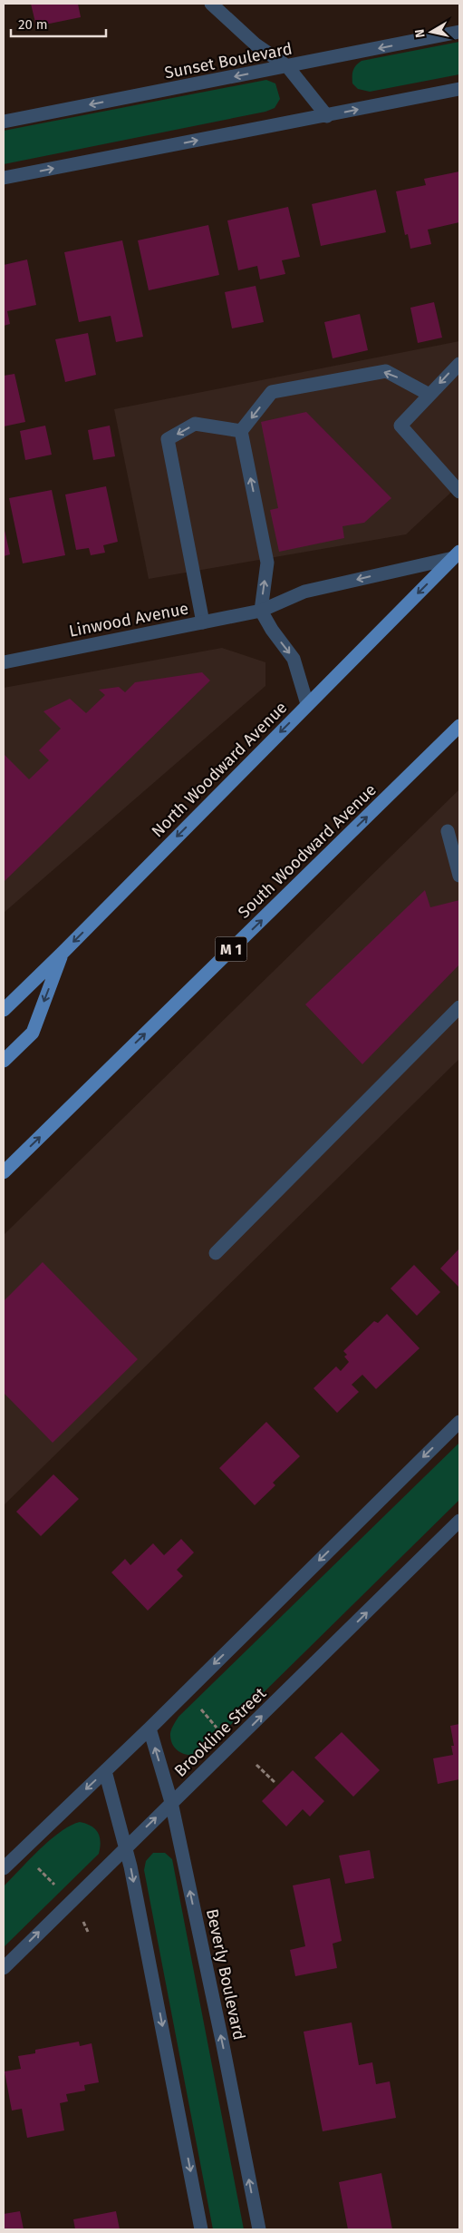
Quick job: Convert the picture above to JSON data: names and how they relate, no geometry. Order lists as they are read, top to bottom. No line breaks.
{"streets":{"main road":["North Woodward Avenue","South Woodward Avenue","M 1"],"street":["Sunset Boulevard","Linwood Avenue","Brookline Street","Beverly Boulevard"]},"crossings":[["Linwood Avenue","North Woodward Avenue"],["Brookline Street","Beverly Boulevard"]],"one_way":["Linwood Avenue","North Woodward Avenue","South Woodward Avenue"],"scale_bar":"20 m","north":"left"}
